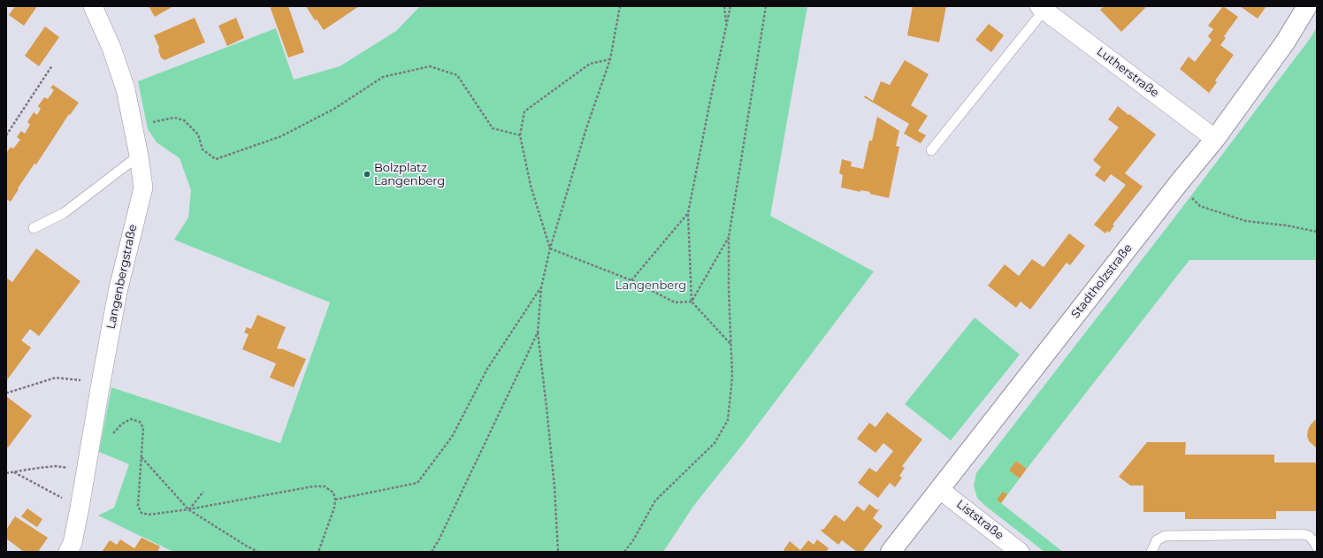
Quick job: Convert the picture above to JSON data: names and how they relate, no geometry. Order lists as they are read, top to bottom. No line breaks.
{"streets":{"street":["Lutherstraße","Langenbergstraße","Stadtholzstraße","Liststraße"]},"crossings":[["Lutherstraße","Stadtholzstraße"],["Stadtholzstraße","Liststraße"]],"parks":["Langenberg"],"places":["Bolzplatz Langenberg"]}
